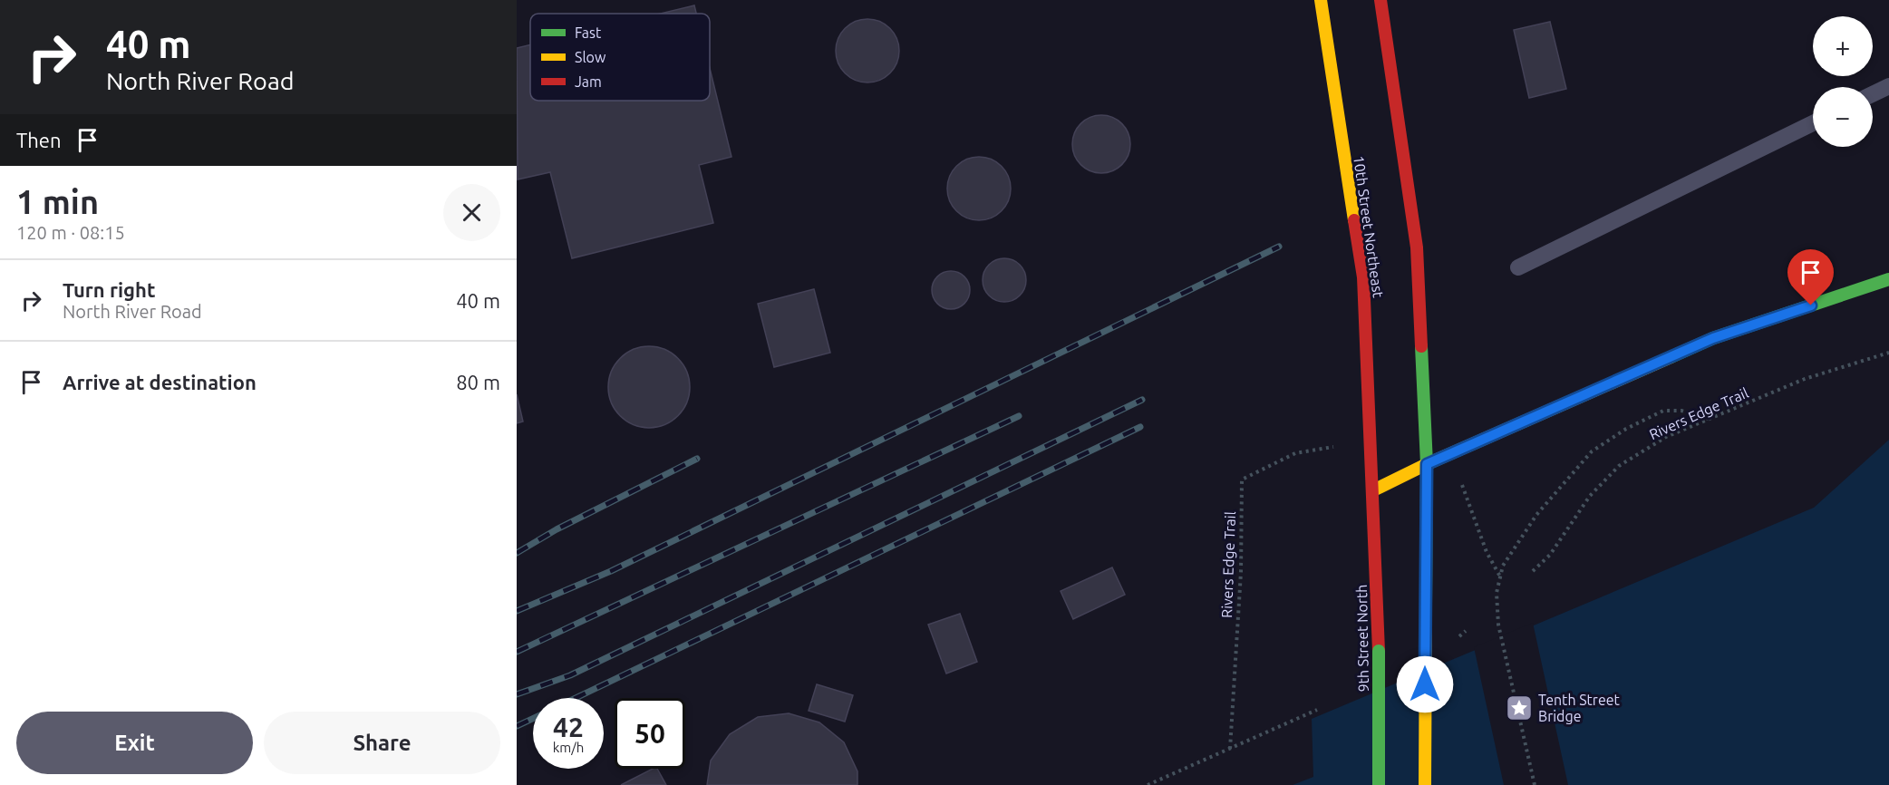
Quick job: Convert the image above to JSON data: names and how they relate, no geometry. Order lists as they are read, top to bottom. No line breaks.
{"streets":{"main road":["10th Street Northeast","9th Street North"],"path":["Rivers Edge Trail"]},"crossings":[["10th Street Northeast","9th Street North"]],"places":{"place":["Tenth Street Bridge"]},"legend":["Fast","Slow","Jam"],"page":{"turn":["40 m","North River Road"],"map_buttons":["+","−"],"then":"Then","heading":["1 min","120 m · 08:15"],"list":[{"name":"Turn right","note":"North River Road","value":"40 m"},{"name":"Arrive at destination","value":"80 m"}],"speed":"42 km/h","limit":"50","buttons":["Exit","Share"]}}
